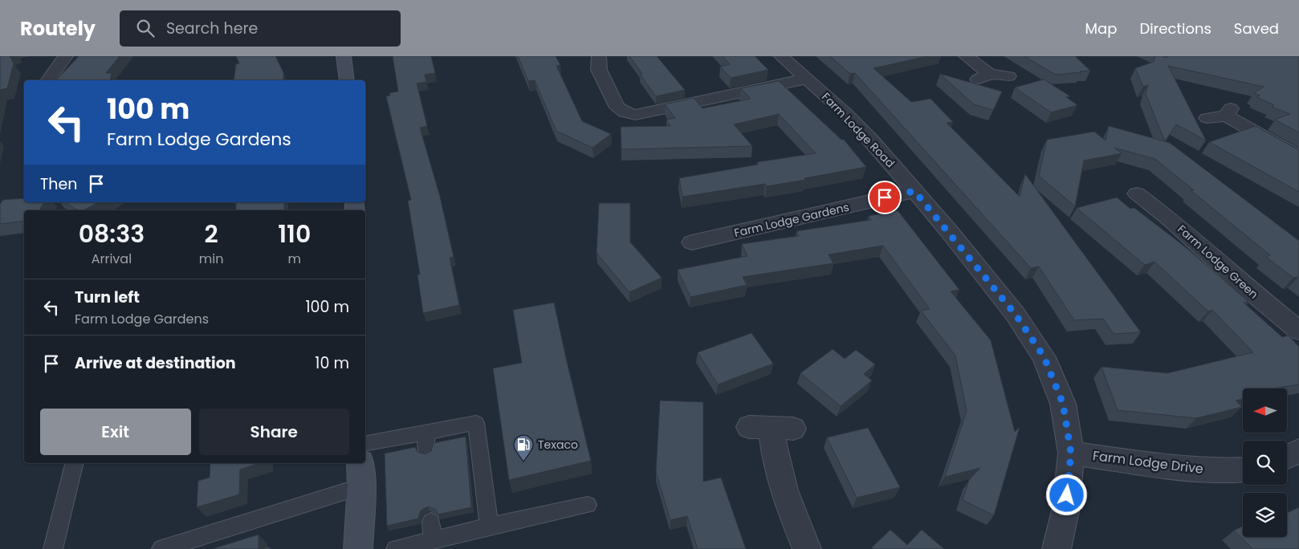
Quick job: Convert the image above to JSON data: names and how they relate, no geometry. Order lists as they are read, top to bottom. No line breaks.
{"streets":{"street":["Farm Lodge Road","Farm Lodge Gardens","Farm Lodge Green","Farm Lodge Drive"]},"crossings":[["Farm Lodge Road","Farm Lodge Gardens"],["Farm Lodge Road","Farm Lodge Drive"]],"places":{"fuel station":["Texaco"]},"north":"left","page":{"header":"Routely","search":"Search here","nav":["Map","Directions","Saved"],"turn":["100 m","Farm Lodge Gardens"],"then":"Then","eta":["08:33","Arrival","2","min","110","m"],"list":[{"name":"Turn left","note":"Farm Lodge Gardens","value":"100 m"},{"name":"Arrive at destination","value":"10 m"}],"buttons":["Exit","Share"]}}
